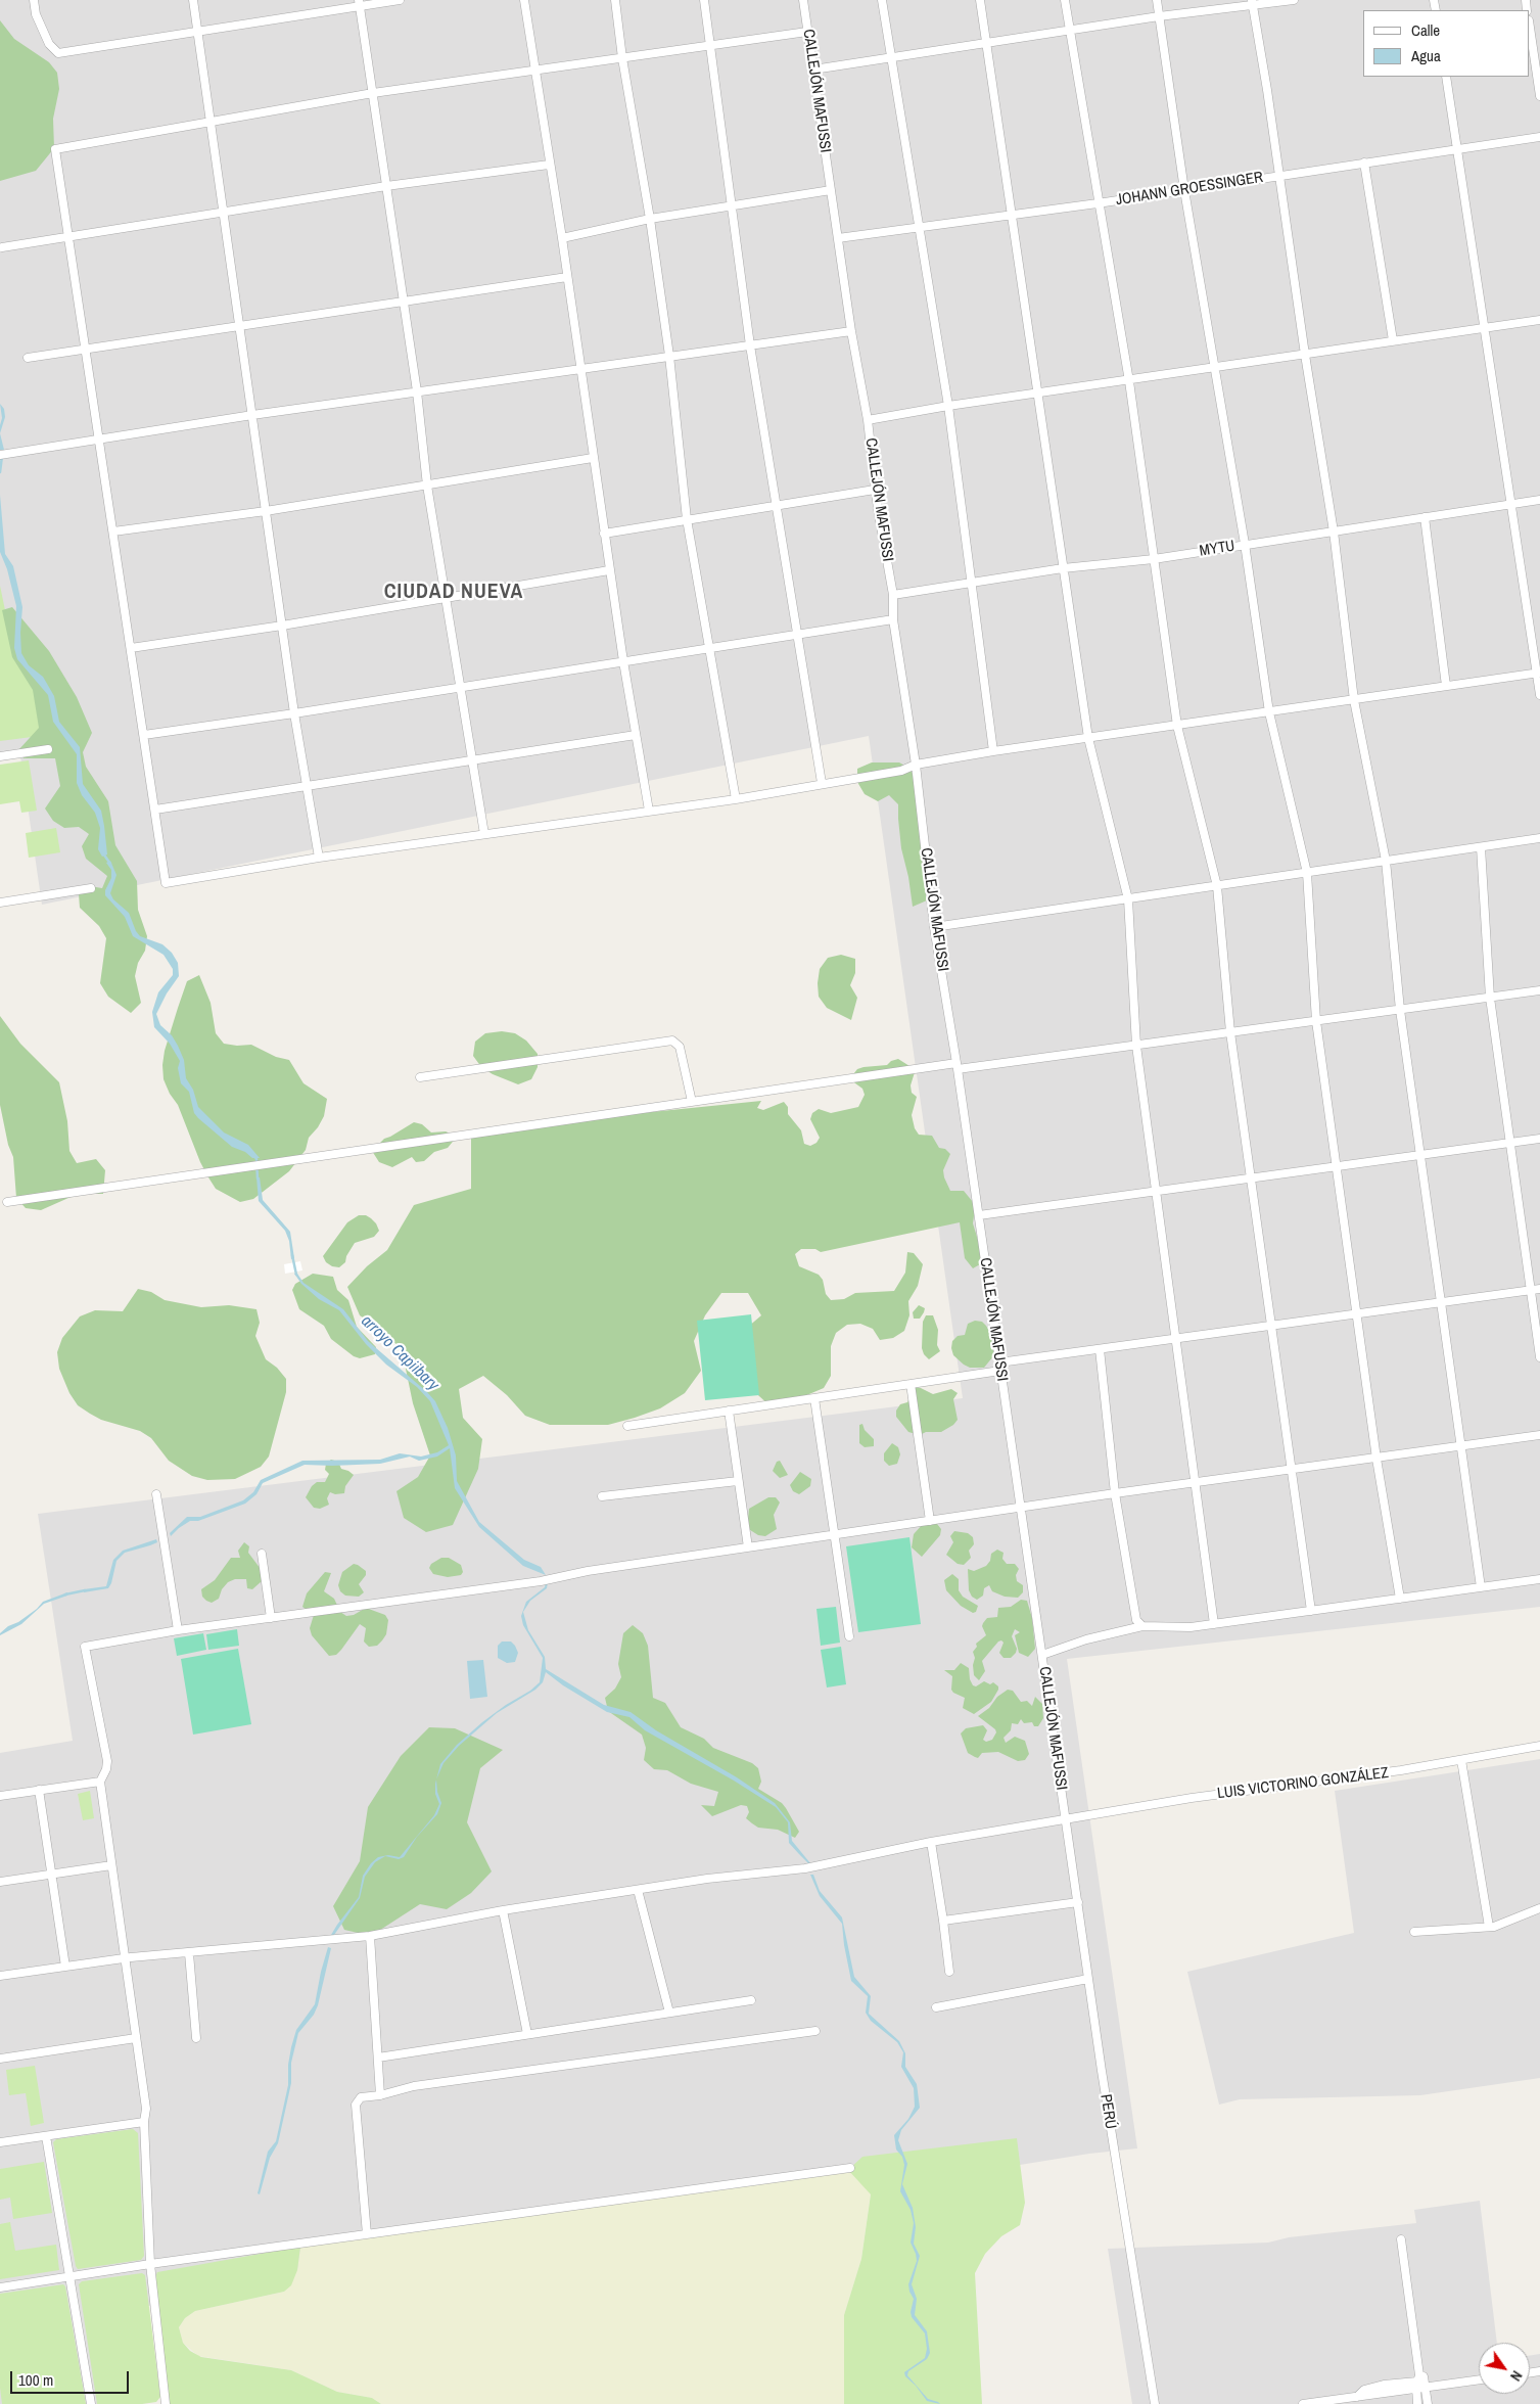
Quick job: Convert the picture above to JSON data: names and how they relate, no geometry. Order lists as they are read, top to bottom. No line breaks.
{"streets":{"street":["CALLEJÓN MAFUSSI","JOHANN GROESSINGER","MYTU","LUIS VICTORINO GONZÁLEZ","PERÚ"]},"crossings":[["CALLEJÓN MAFUSSI","JOHANN GROESSINGER"],["CALLEJÓN MAFUSSI","MYTU"],["CALLEJÓN MAFUSSI","LUIS VICTORINO GONZÁLEZ"],["CALLEJÓN MAFUSSI","PERÚ"],["LUIS VICTORINO GONZÁLEZ","PERÚ"]],"districts":["CIUDAD NUEVA"],"water":["arroyo Capiibary"],"legend":["Calle","Agua"],"scale_bar":"100 m","north":"bottom right"}
